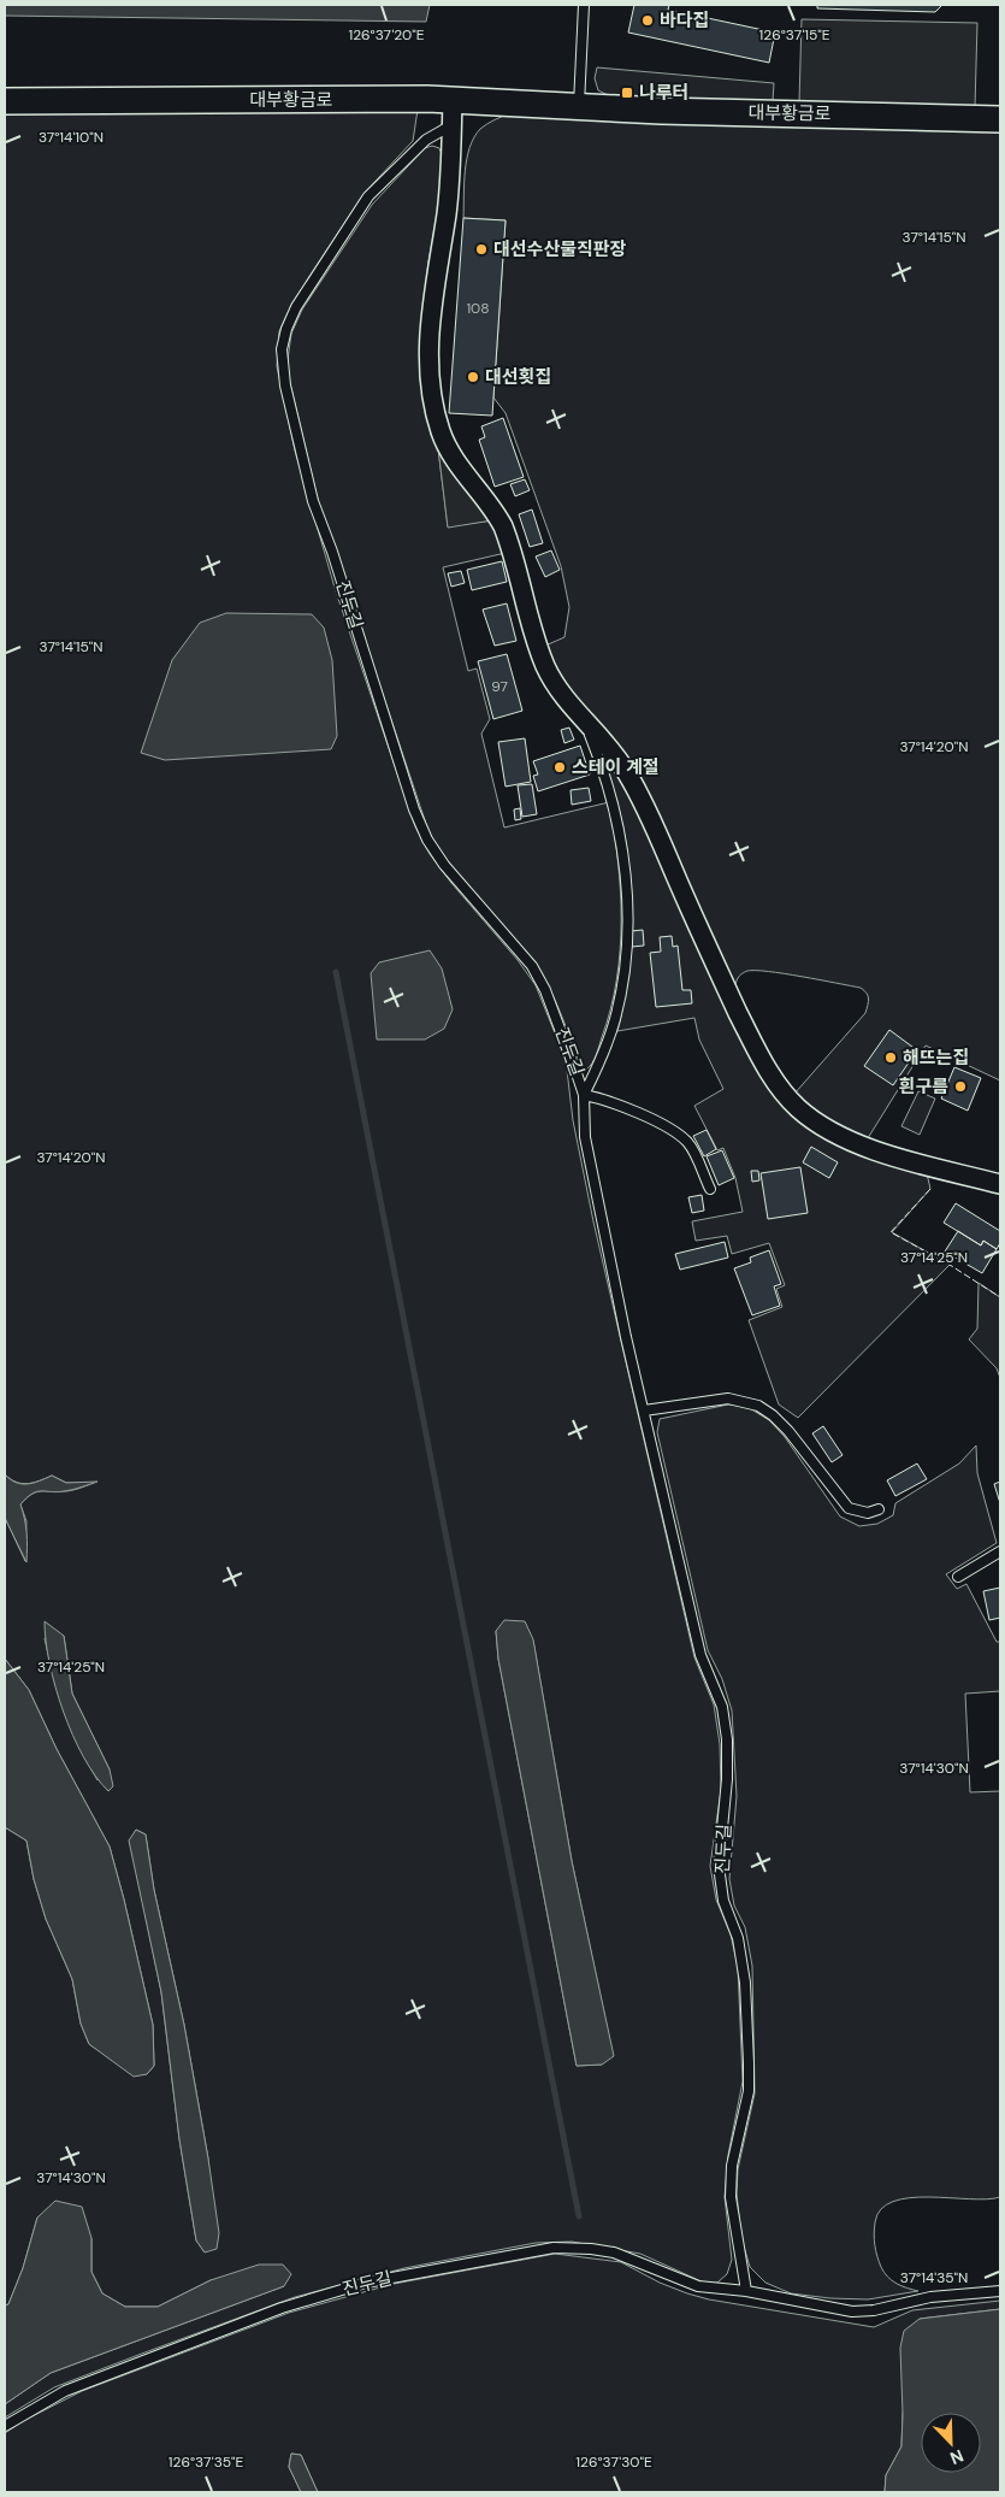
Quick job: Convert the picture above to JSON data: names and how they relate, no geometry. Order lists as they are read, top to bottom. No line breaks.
{"streets":{"main road":["대부황금로"],"street":["진두길"]},"crossings":[["대부황금로","진두길"]],"places":{"other":["바다집","대선수산물직판장","대선횟집","스테이 계절","해뜨는집","흰구름"],"transit":["나루터"]},"house_numbers":["108","97"],"north":"bottom right","coordinates":["126°37'20\"E","126°37'15\"E","37°14'10\"N","37°14'15\"N","37°14'20\"N","37°14'25\"N","37°14'30\"N","37°14'35\"N","126°37'35\"E","126°37'30\"E"]}
